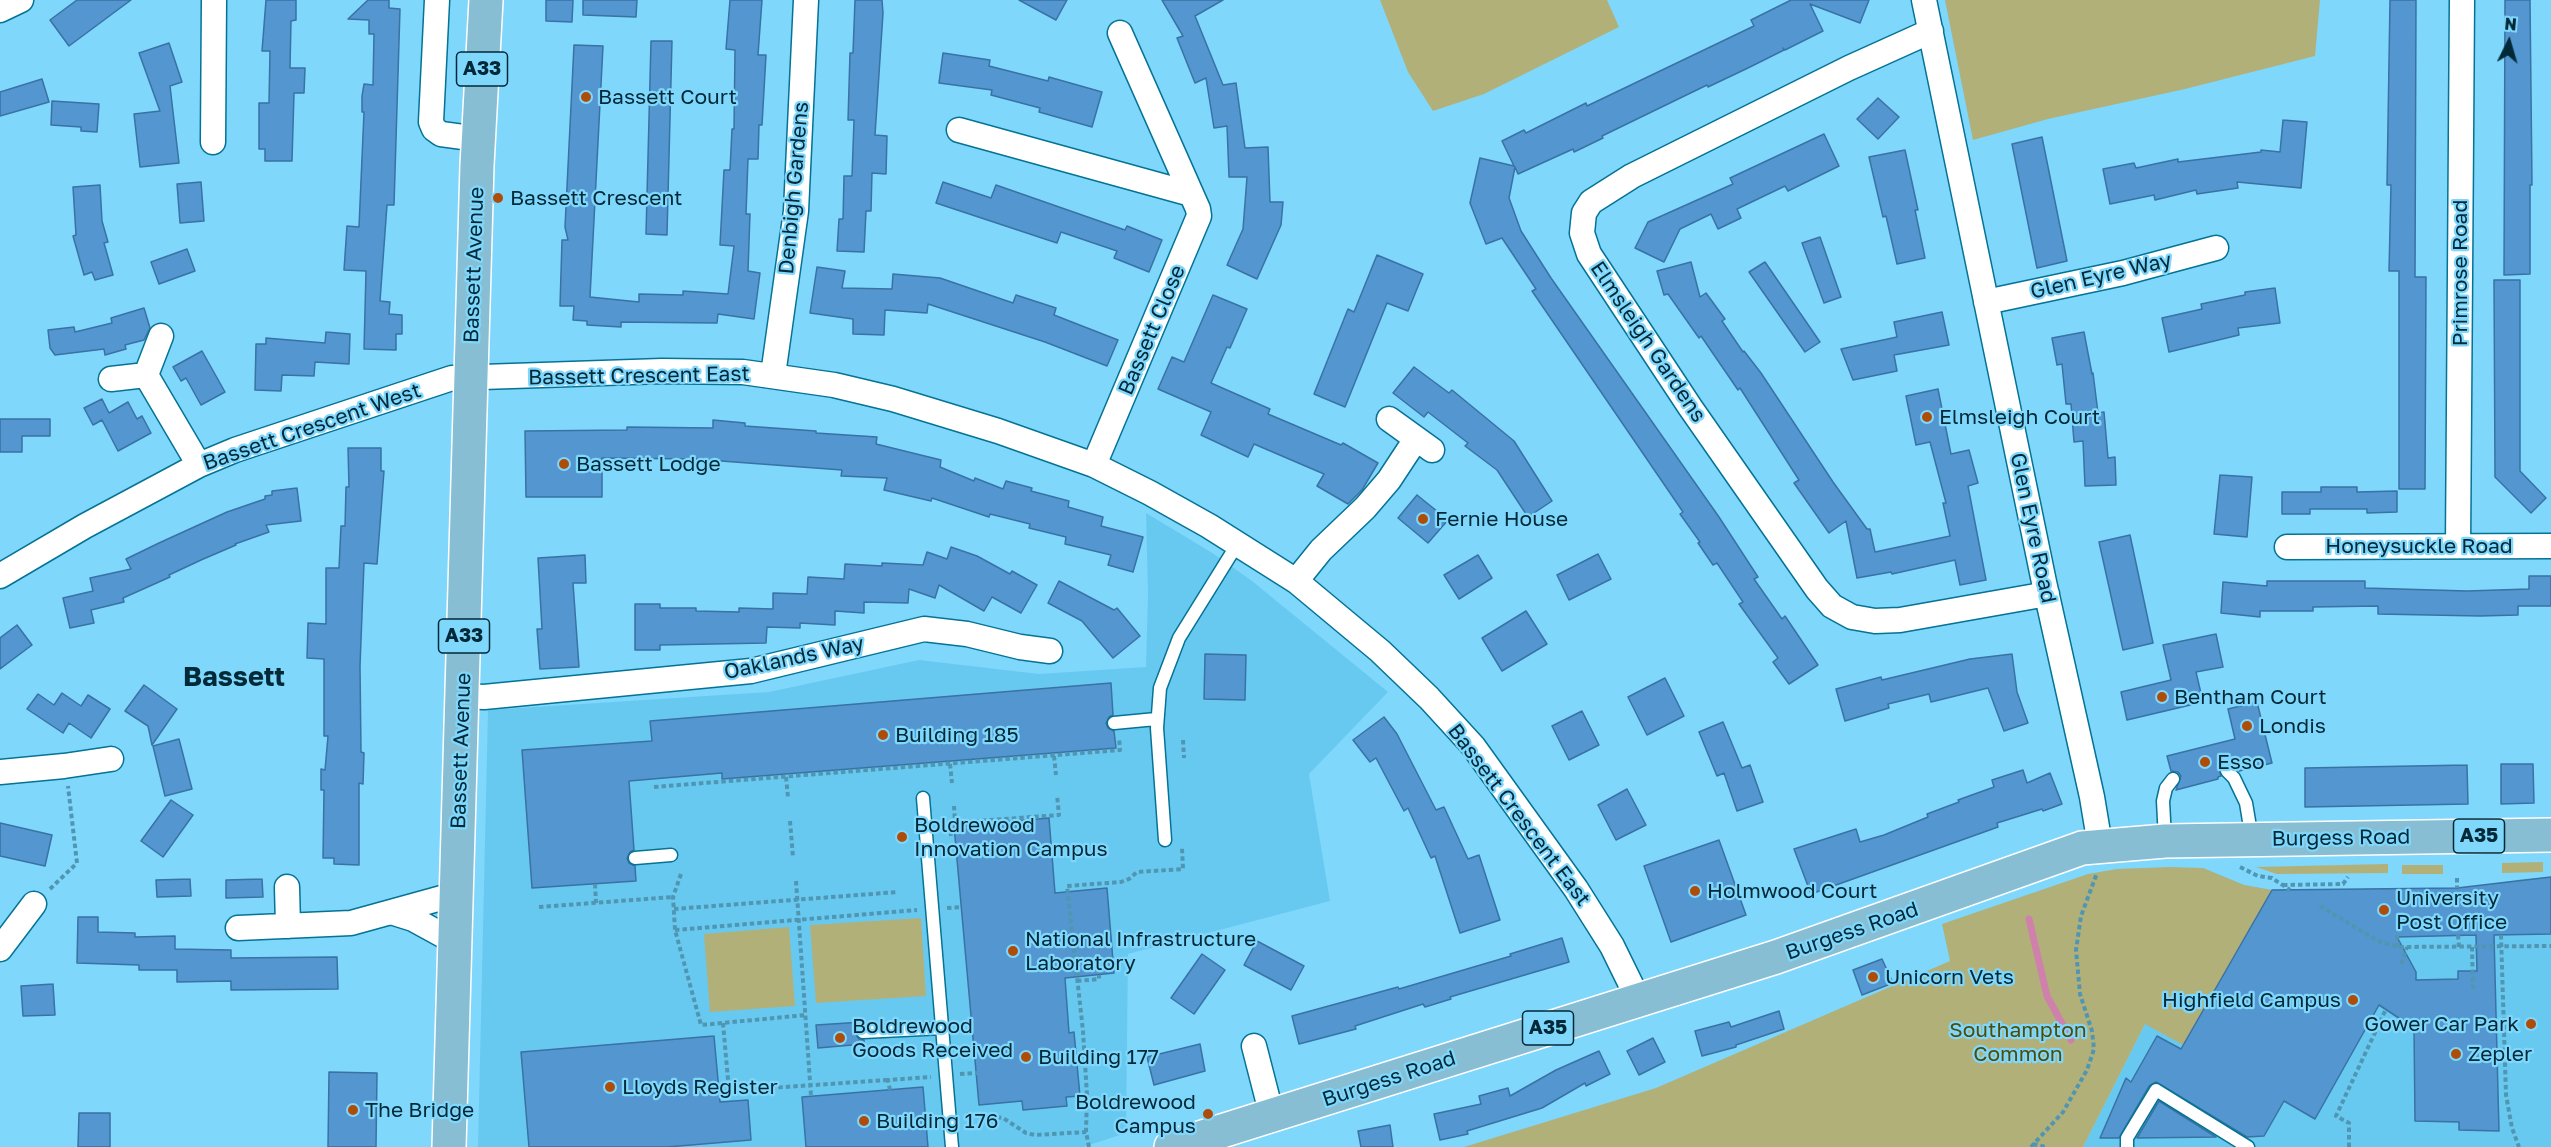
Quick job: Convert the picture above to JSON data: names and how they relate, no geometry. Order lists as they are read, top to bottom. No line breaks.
{"streets":{"main road":["A33","Bassett Avenue","A35","Burgess Road"],"street":["Denbigh Gardens","Primrose Road","Glen Eyre Way","Bassett Close","Elmsleigh Gardens","Bassett Crescent East","Bassett Crescent West","Glen Eyre Road","Honeysuckle Road","Oaklands Way"]},"crossings":[["Denbigh Gardens","Bassett Crescent East"],["Bassett Avenue","Bassett Crescent East"],["Bassett Avenue","Bassett Crescent West"],["Bassett Avenue","Oaklands Way"],["Primrose Road","Honeysuckle Road"],["Glen Eyre Way","Glen Eyre Road"],["Bassett Close","Bassett Crescent East"],["Elmsleigh Gardens","Glen Eyre Road"],["Bassett Crescent East","Bassett Crescent West"],["Bassett Crescent East","Burgess Road"],["Glen Eyre Road","Burgess Road"]],"districts":["Bassett"],"parks":["Southampton Common"],"places":["Bassett Court","Bassett Crescent","Elmsleigh Court","Bassett Lodge","Fernie House","Bentham Court","Londis","Building 185","Esso","Boldrewood Innovation Campus","Holmwood Court","University Post Office","National Infrastructure Laboratory","Unicorn Vets","Highfield Campus","Gower Car Park","Boldrewood Goods Received","Zepler","Building 177","Lloyds Register","The Bridge","Boldrewood Campus","Building 176"],"north":"top"}
